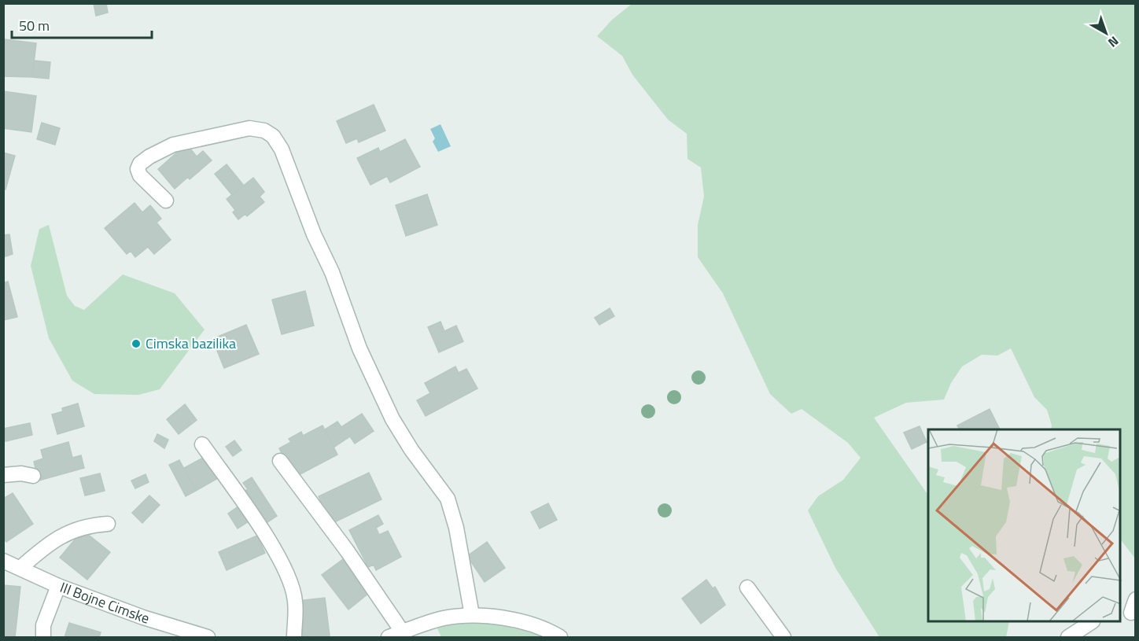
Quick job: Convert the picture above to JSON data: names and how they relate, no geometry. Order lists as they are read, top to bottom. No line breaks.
{"streets":{"street":["III Bojne Cimske"]},"places":["Cimska bazilika"],"scale_bar":"50 m","north":"bottom right"}
